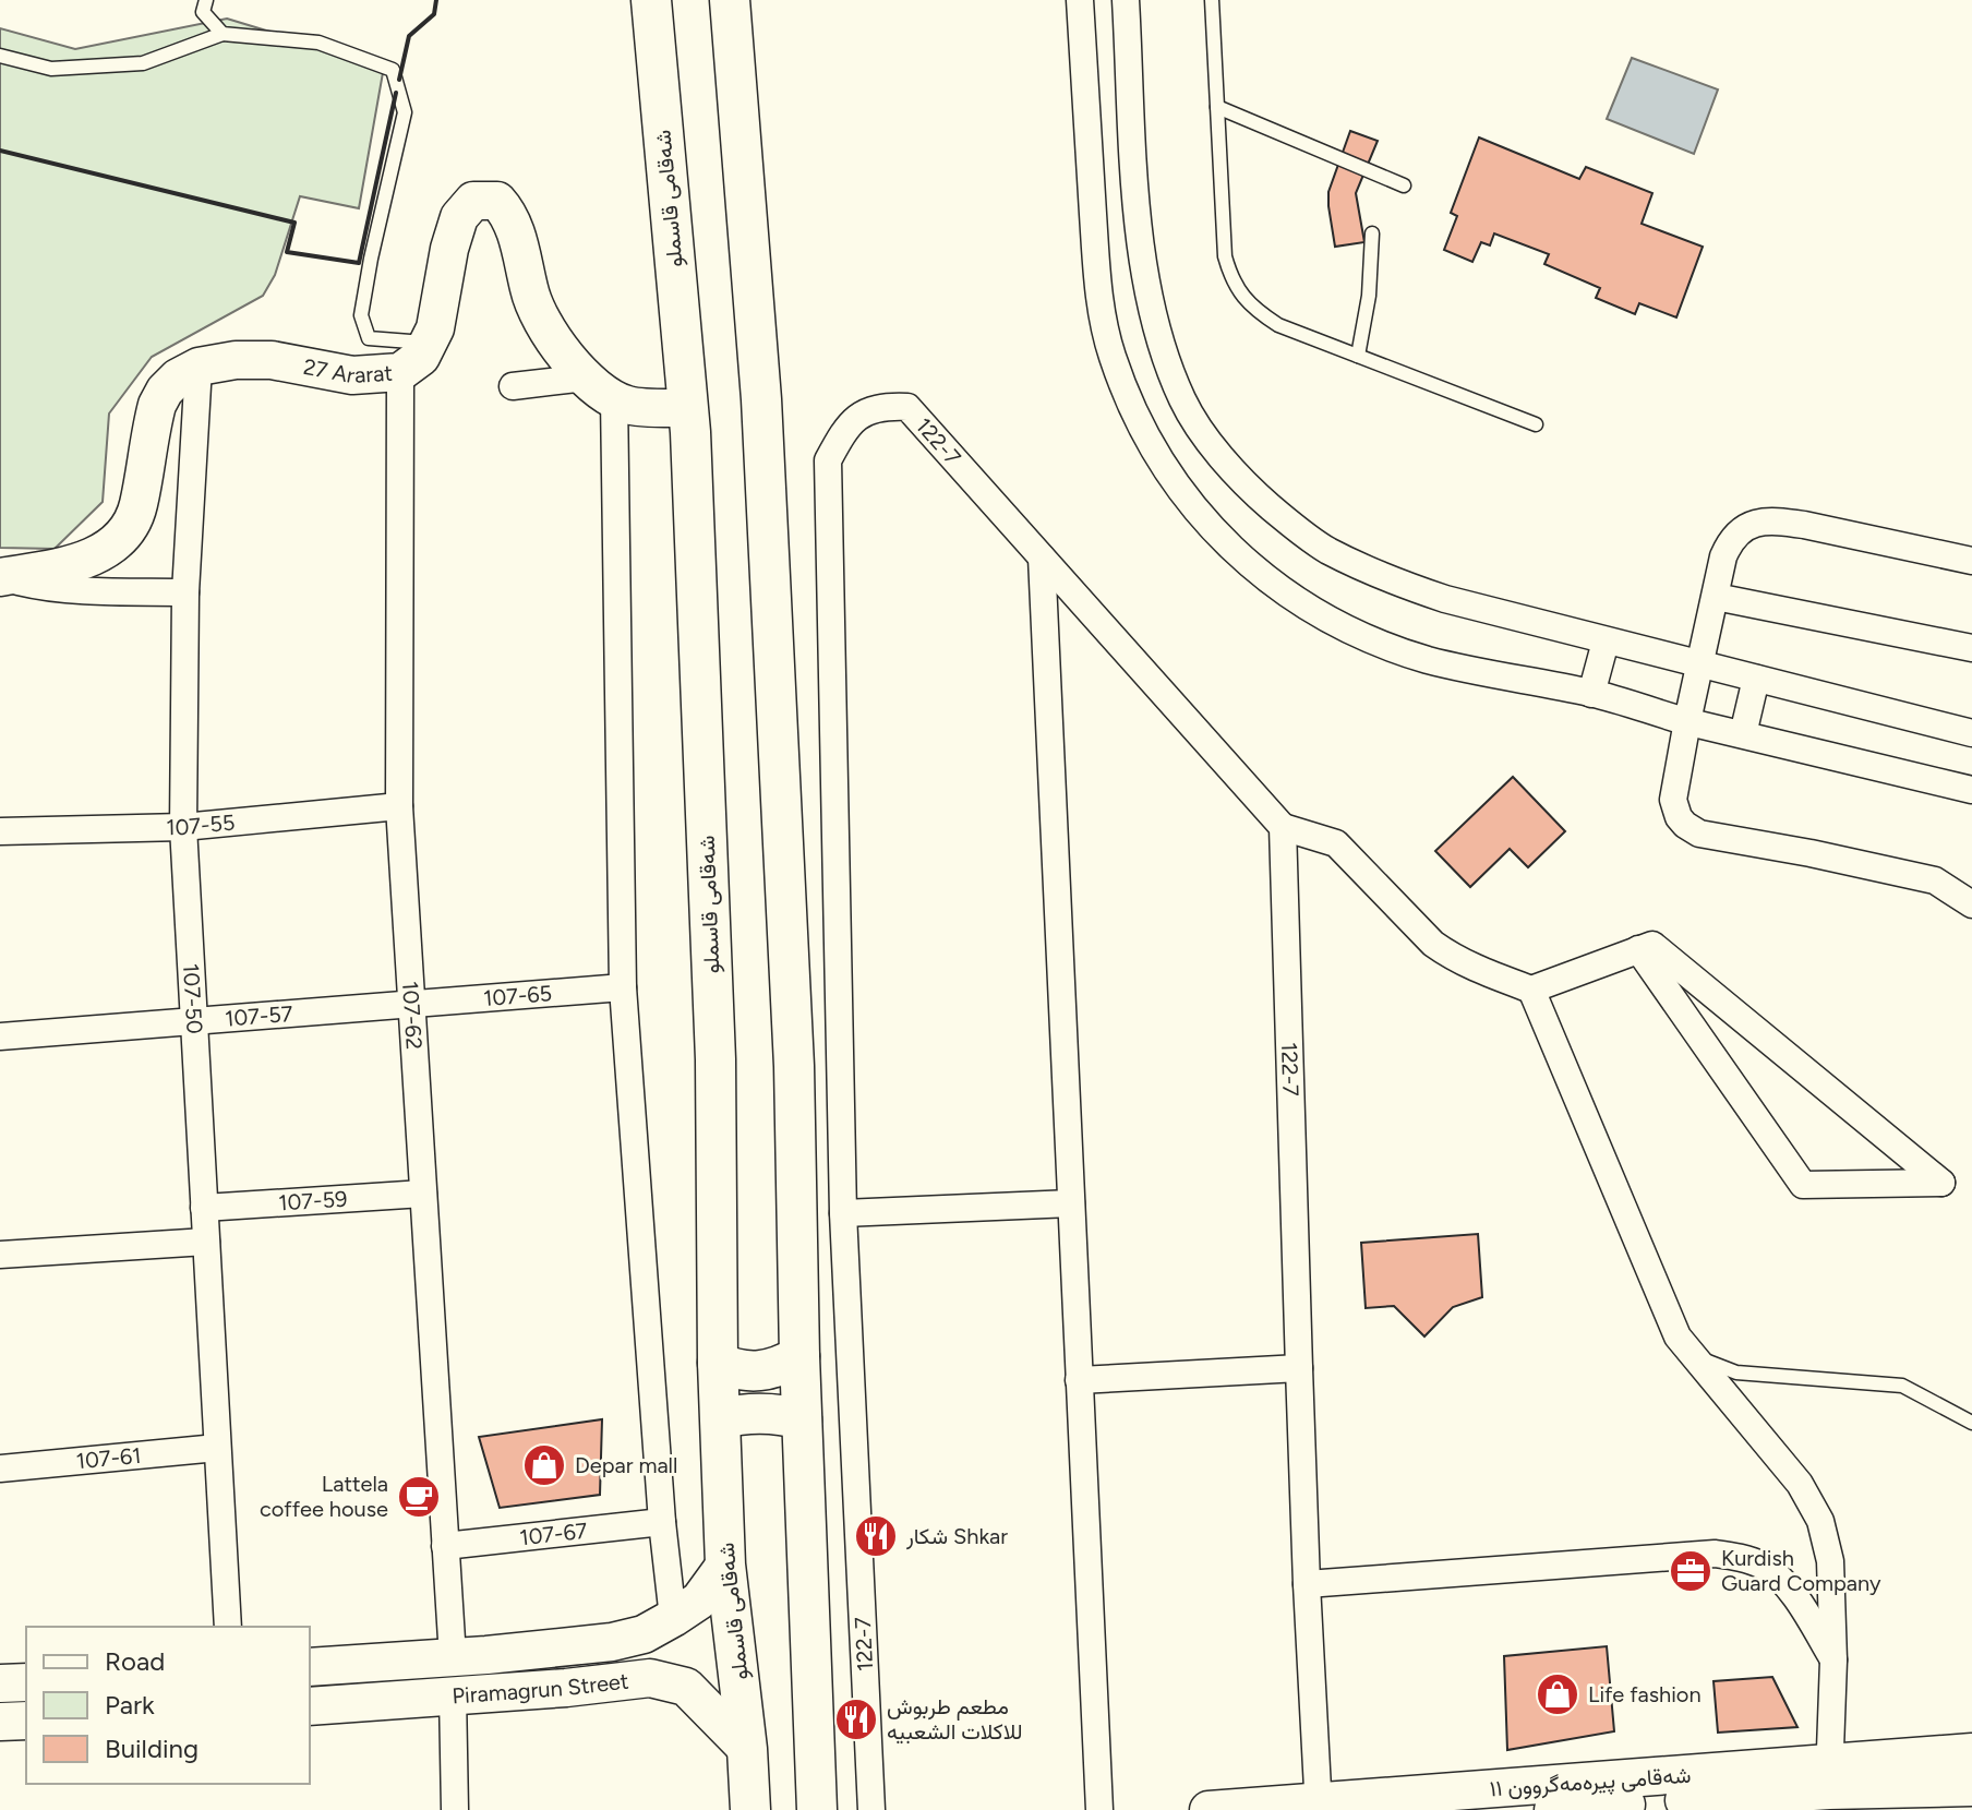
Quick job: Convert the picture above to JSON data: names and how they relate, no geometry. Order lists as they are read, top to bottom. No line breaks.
{"streets":{"main road":["شەقامی قاسملو","27 Ararat","Piramagrun Street","شەقامی پیرەمەگروون ١١"],"street":["122-7","107-55","107-65","107-50","107-62","107-57","107-59","107-61","107-67"]},"crossings":[["شەقامی قاسملو","Piramagrun Street"],["27 Ararat","107-50"],["27 Ararat","107-62"],["122-7","شەقامی پیرەمەگروون ١١"],["107-55","107-50"],["107-55","107-62"],["107-65","107-62"],["107-65","107-57"],["107-50","107-57"],["107-50","107-59"],["107-50","107-61"],["107-62","107-57"],["107-62","107-59"],["107-62","107-67"],["107-62","Piramagrun Street"]],"places":{"shop":["Depar mall","Life fashion"],"cafe":["Lattela coffee house"],"restaurant":["شکار Shkar","مطعم طربوش للاكلات الشعبيه"],"office":["Kurdish Guard Company"]},"legend":["Road","Park","Building"]}
